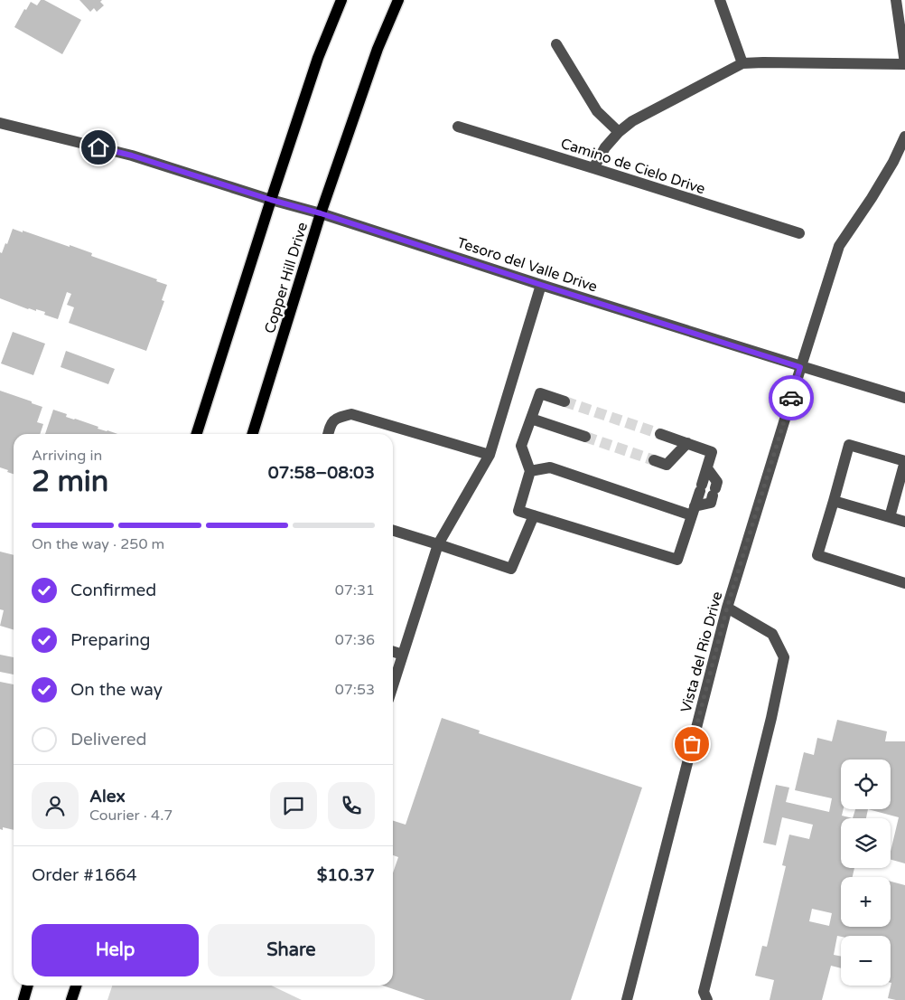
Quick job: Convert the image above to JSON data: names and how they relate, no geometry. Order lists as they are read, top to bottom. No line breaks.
{"streets":{"main road":["Copper Hill Drive"],"street":["Camino de Cielo Drive","Tesoro del Valle Drive","Vista del Rio Drive"]},"crossings":[["Tesoro del Valle Drive","Copper Hill Drive"],["Tesoro del Valle Drive","Vista del Rio Drive"]],"page":{"heading":["2 min","Arriving in","07:58–08:03"],"panel":["Alex","Courier · 4.7","Order #1664","$10.37"],"bar":"On the way · 250 m","list":[["Confirmed","07:31"],["Preparing","07:36"],["On the way","07:53"],"Delivered"],"map_buttons":["+","−"],"buttons":["Help","Share"]}}
